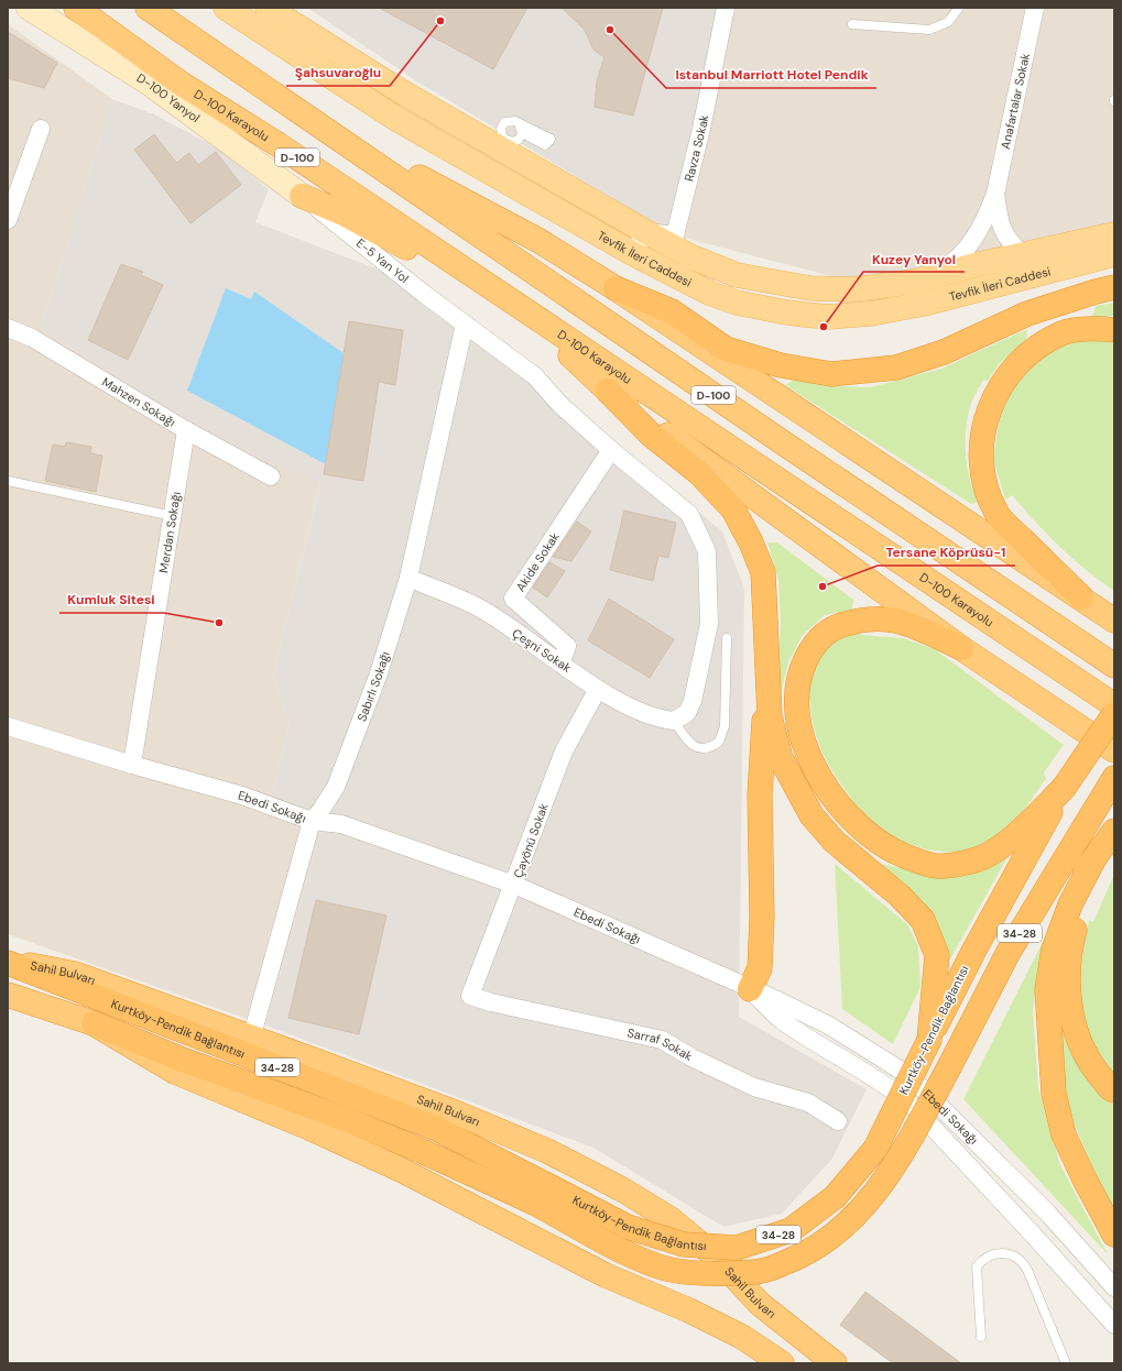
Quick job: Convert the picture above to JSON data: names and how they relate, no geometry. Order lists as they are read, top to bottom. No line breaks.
{"streets":{"highway":["D-100 Karayolu","D-100","34-28","Sahil Bulvarı","Kurtköy-Pendik Bağlantısı"],"main road":["D-100 Yanyol","Tevfik İleri Caddesi"],"street":["Anafartalar Sokak","Ravza Sokak","E-5 Yan Yol","Mahzen Sokağı","Merdan Sokağı","Akide Sokak","Çeşni Sokak","Sabırlı Sokağı","Ebedi Sokağı","Çayönü Sokak","Sarraf Sokak"]},"crossings":[["D-100 Yanyol","E-5 Yan Yol"],["Anafartalar Sokak","Tevfik İleri Caddesi"],["Ravza Sokak","Tevfik İleri Caddesi"],["E-5 Yan Yol","Akide Sokak"],["E-5 Yan Yol","Çeşni Sokak"],["E-5 Yan Yol","Sabırlı Sokağı"],["Mahzen Sokağı","Merdan Sokağı"],["Merdan Sokağı","Ebedi Sokağı"],["Akide Sokak","Çeşni Sokak"],["Çeşni Sokak","Sabırlı Sokağı"],["Çeşni Sokak","Çayönü Sokak"],["Sabırlı Sokağı","Ebedi Sokağı"],["Sabırlı Sokağı","Sahil Bulvarı"],["Ebedi Sokağı","Çayönü Sokak"],["Çayönü Sokak","Sarraf Sokak"],["34-28","Kurtköy-Pendik Bağlantısı"],["Sahil Bulvarı","Kurtköy-Pendik Bağlantısı"]],"places":["Şahsuvaroğlu","Istanbul Marriott Hotel Pendik","Kuzey Yanyol","Tersane Köprüsü-1","Kumluk Sitesi"]}
